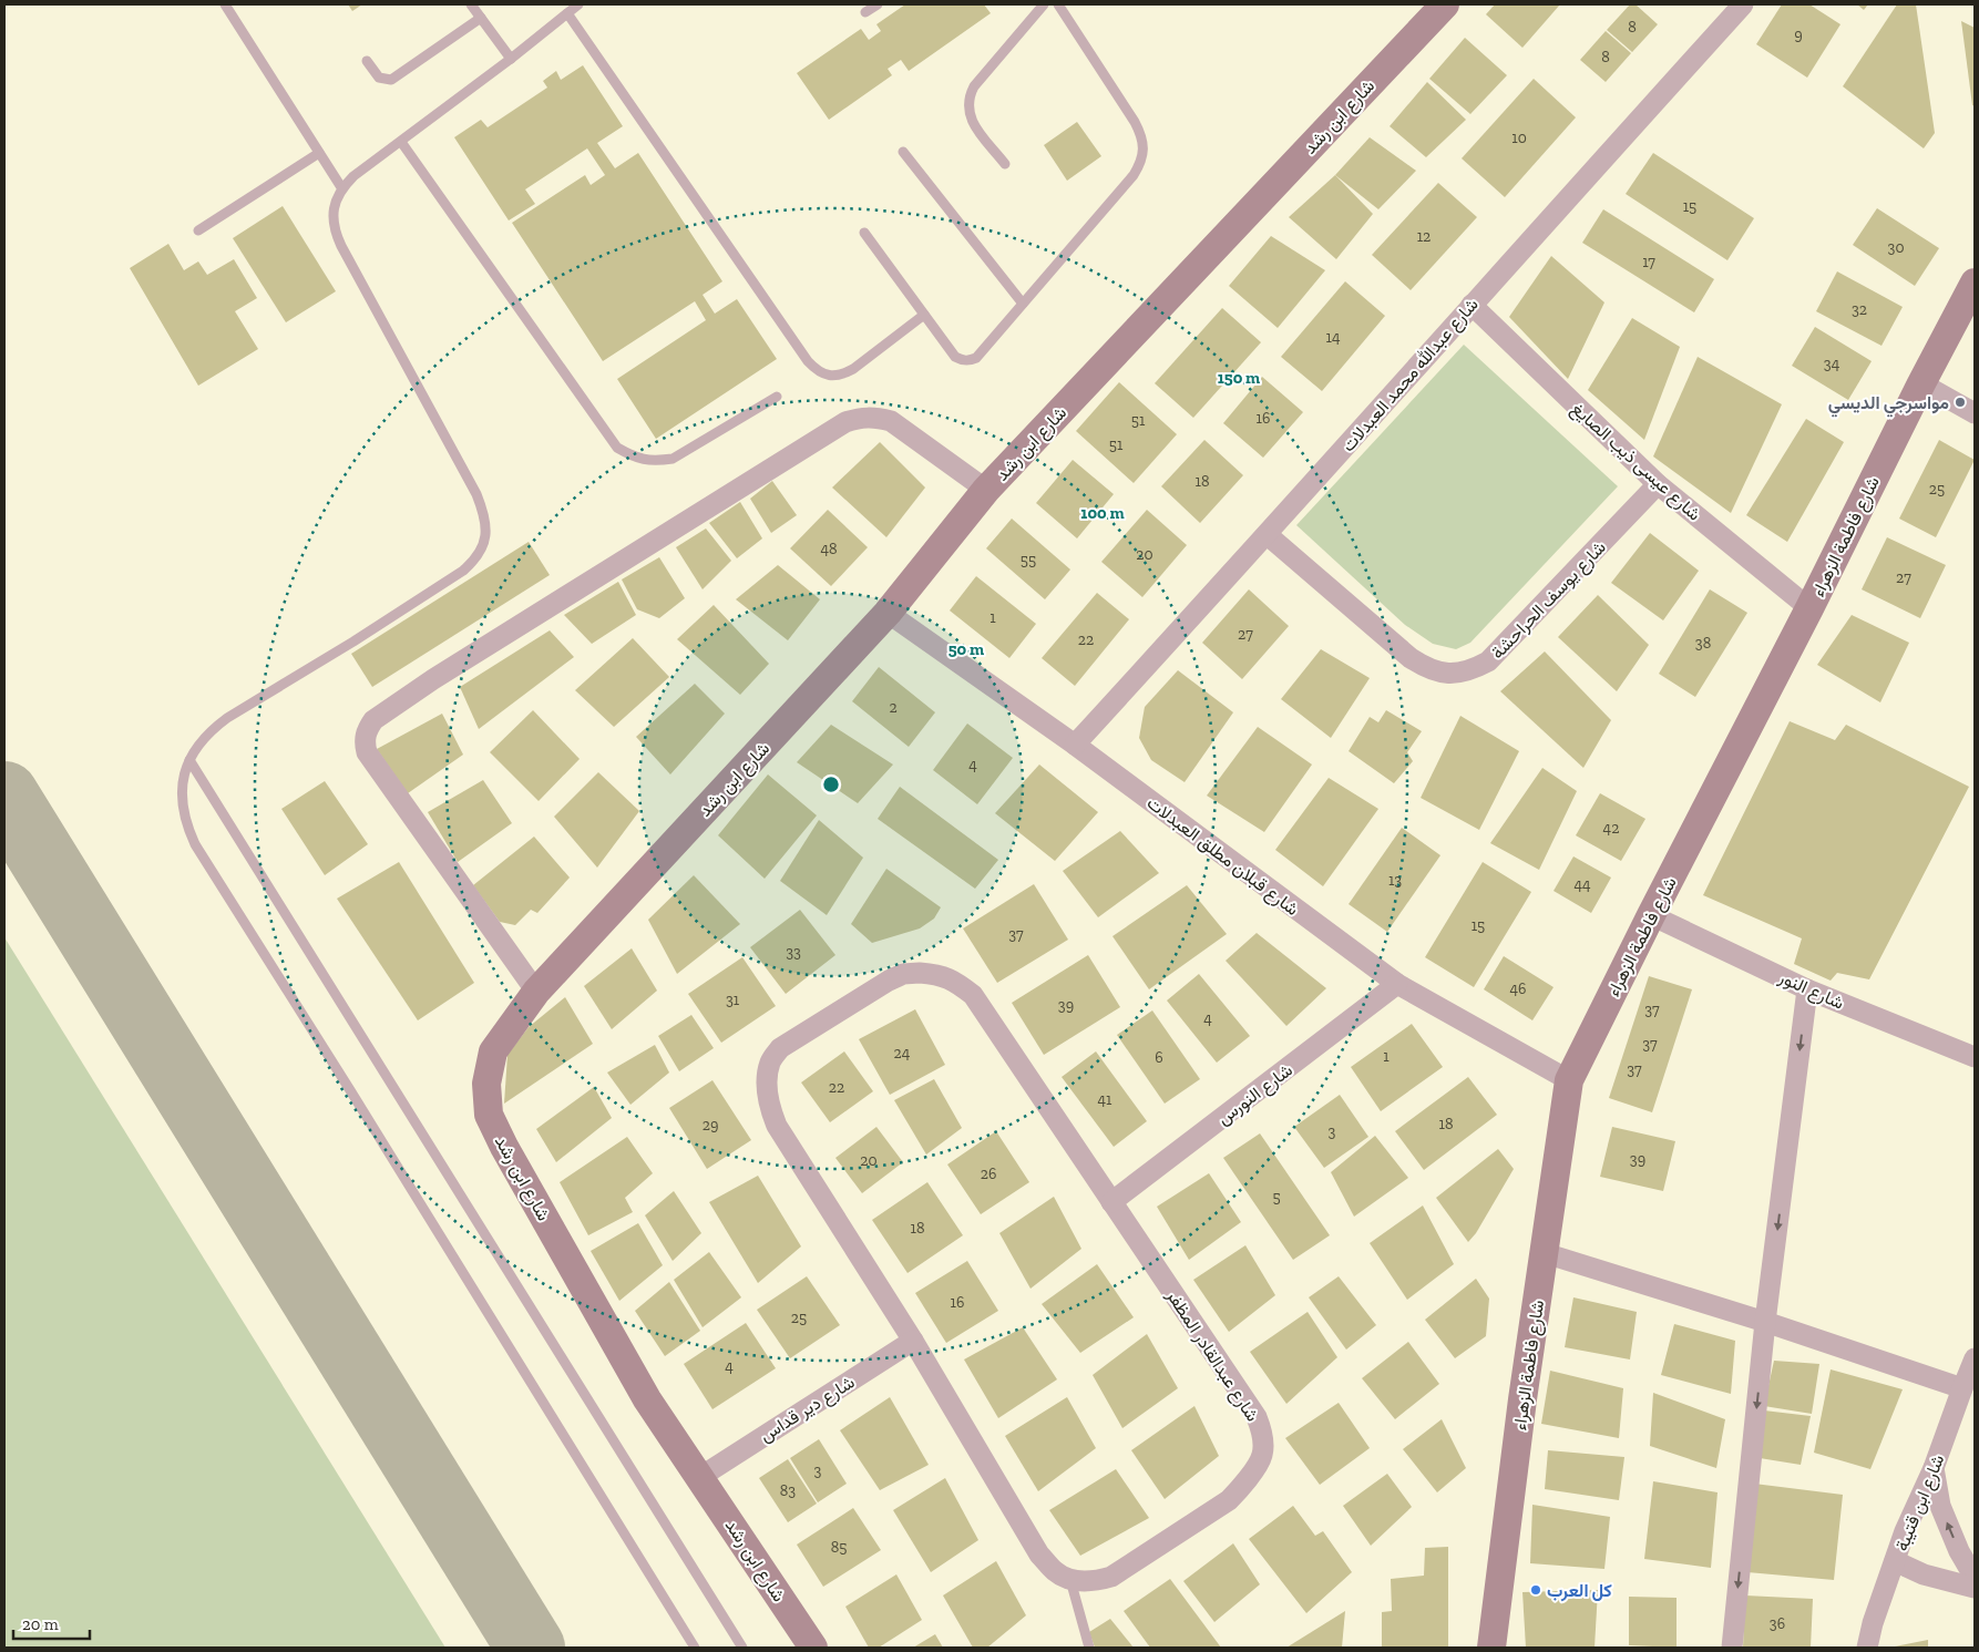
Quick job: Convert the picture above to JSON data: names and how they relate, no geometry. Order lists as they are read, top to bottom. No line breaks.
{"streets":{"street":["شارع ابن رشد","شارع عبدالله محمد العبدلات","شارع عيسى ذيب الصايغ","شارع فاطمة الزهراء","شارع يوسف الحراحشة","شارع قبلان مطلق العبدلات","شارع النور","شارع النورس","شارع عبدالقادر المظفر","شارع دير قداس","شارع ابن قتيبة"]},"crossings":[["شارع ابن رشد","شارع قبلان مطلق العبدلات"],["شارع ابن رشد","شارع دير قداس"],["شارع عبدالله محمد العبدلات","شارع عيسى ذيب الصايغ"],["شارع عبدالله محمد العبدلات","شارع يوسف الحراحشة"],["شارع عبدالله محمد العبدلات","شارع قبلان مطلق العبدلات"],["شارع عيسى ذيب الصايغ","شارع فاطمة الزهراء"],["شارع عيسى ذيب الصايغ","شارع يوسف الحراحشة"],["شارع فاطمة الزهراء","شارع قبلان مطلق العبدلات"],["شارع فاطمة الزهراء","شارع النور"],["شارع قبلان مطلق العبدلات","شارع النورس"],["شارع النورس","شارع عبدالقادر المظفر"],["شارع عبدالقادر المظفر","شارع دير قداس"]],"places":["مواسرجي الديسي","كل العرب"],"house_numbers":["8","9","8","10","15","12","30","17","32","14","34","16","51","51","18","25","48","20","55","27","1","27","22","38","2","4","42","13","44","15","37","33","46","31","39","37","4","37","24","1","6","37","22","41","18","29","3","39","20","26","5","18","16","25","4","3","83","85","36"],"scale_bar":"20 m","rings":["150 m","100 m","50 m"]}
